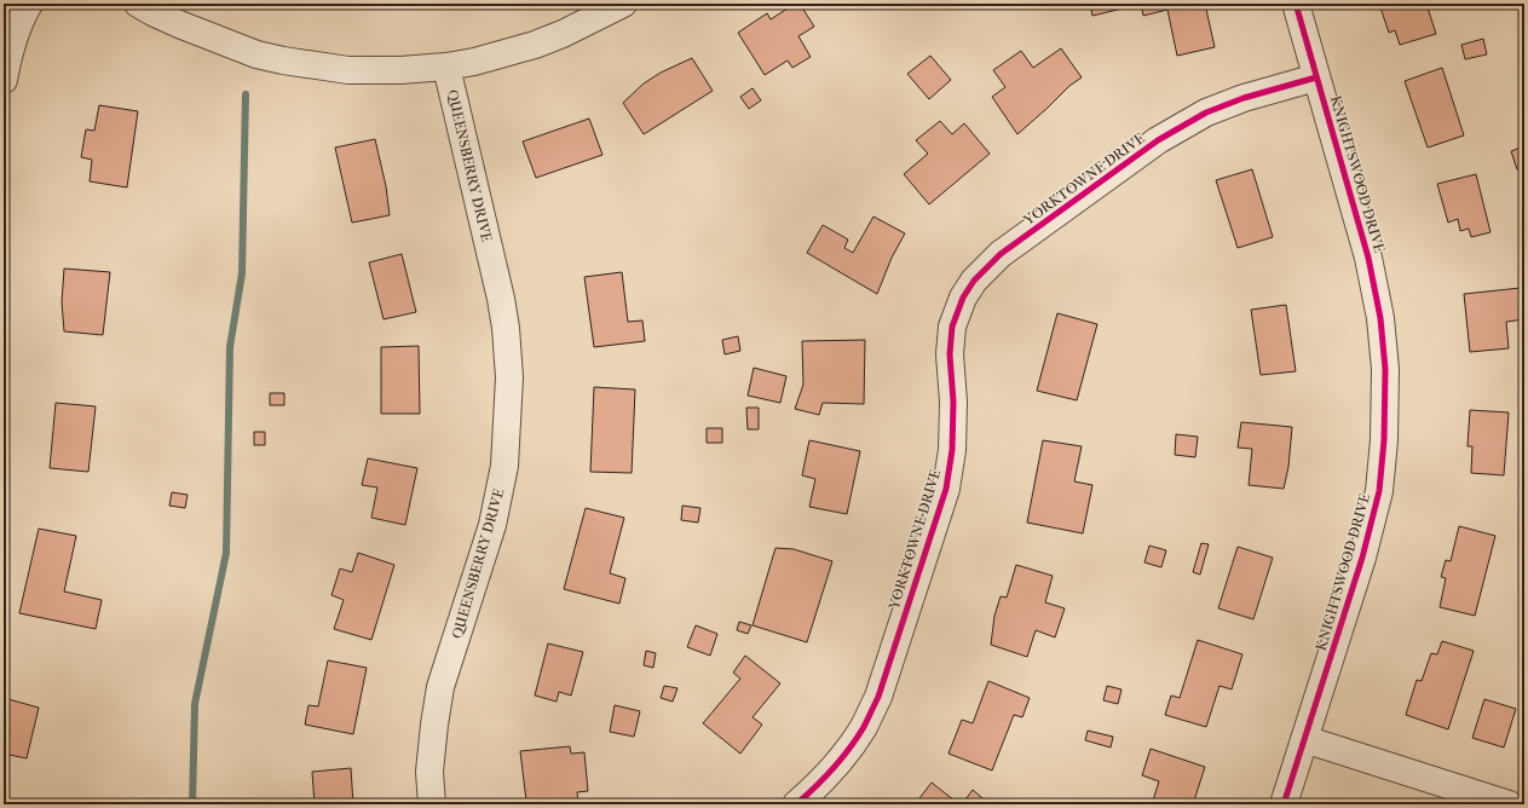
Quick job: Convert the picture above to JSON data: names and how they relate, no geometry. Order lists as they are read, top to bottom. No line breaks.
{"streets":{"street":["QUEENSBERRY DRIVE","KNIGHTSWOOD DRIVE","YORKTOWNE DRIVE"]},"crossings":[["KNIGHTSWOOD DRIVE","YORKTOWNE DRIVE"]]}
